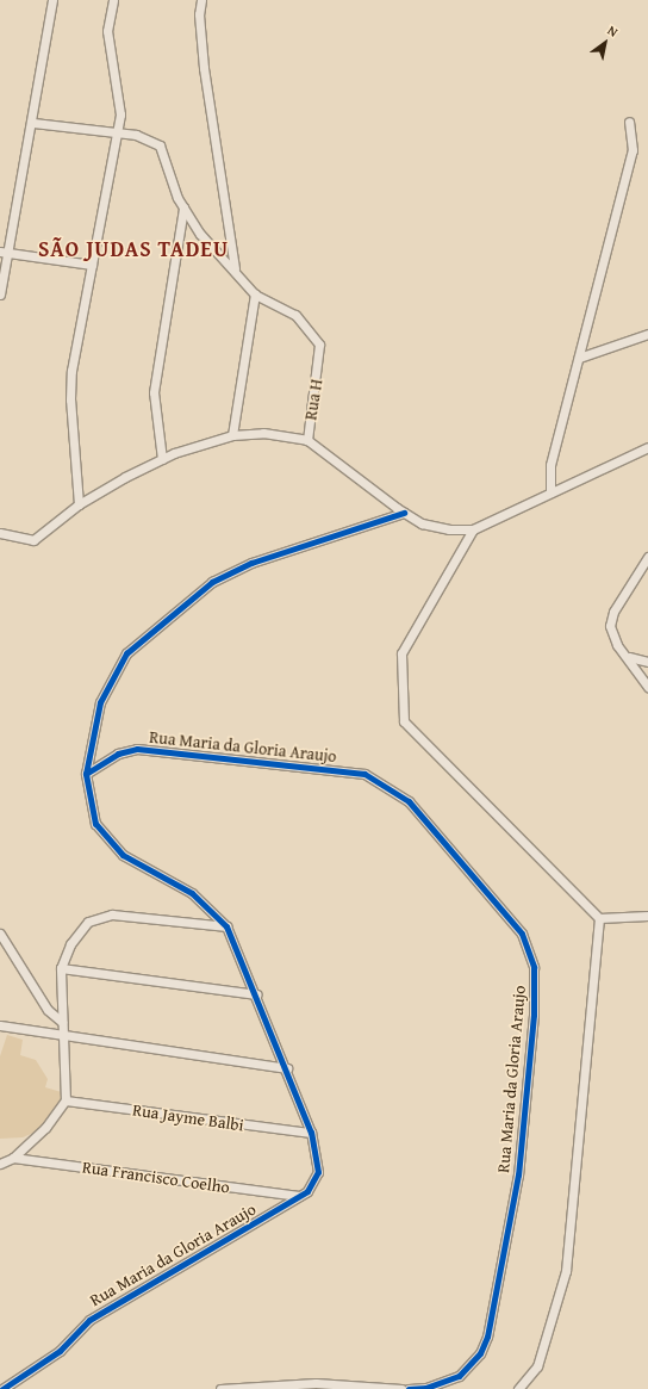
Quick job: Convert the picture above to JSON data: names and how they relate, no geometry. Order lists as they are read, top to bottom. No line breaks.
{"streets":{"street":["Rua H","Rua Maria da Gloria Araujo","Rua Jayme Balbi","Rua Francisco Coelho"]},"crossings":[["Rua Maria da Gloria Araujo","Rua Jayme Balbi"],["Rua Maria da Gloria Araujo","Rua Francisco Coelho"]],"districts":["SÃO JUDAS TADEU"],"north":"top right"}
